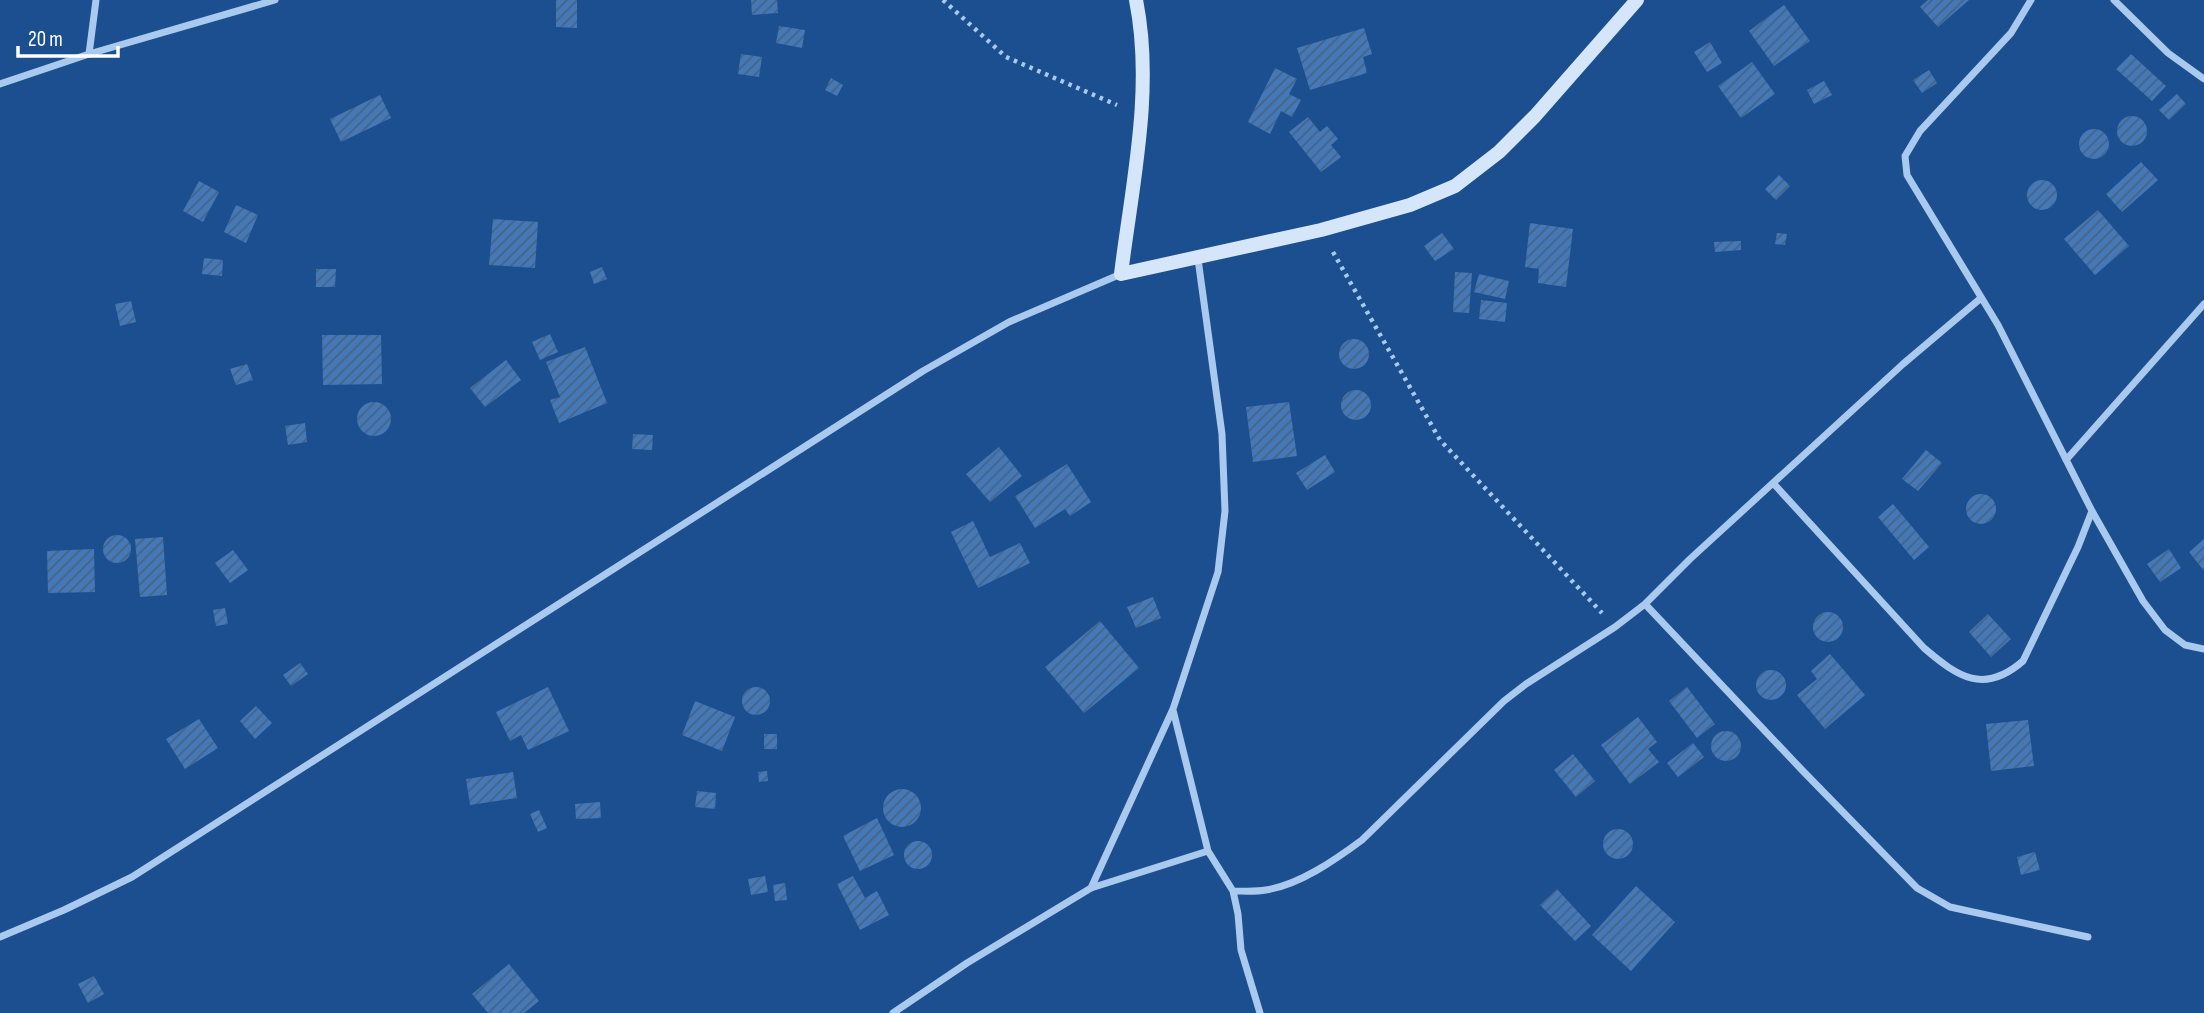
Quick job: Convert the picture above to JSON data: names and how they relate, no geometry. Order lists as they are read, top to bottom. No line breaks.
{"scale_bar":"20 m"}
